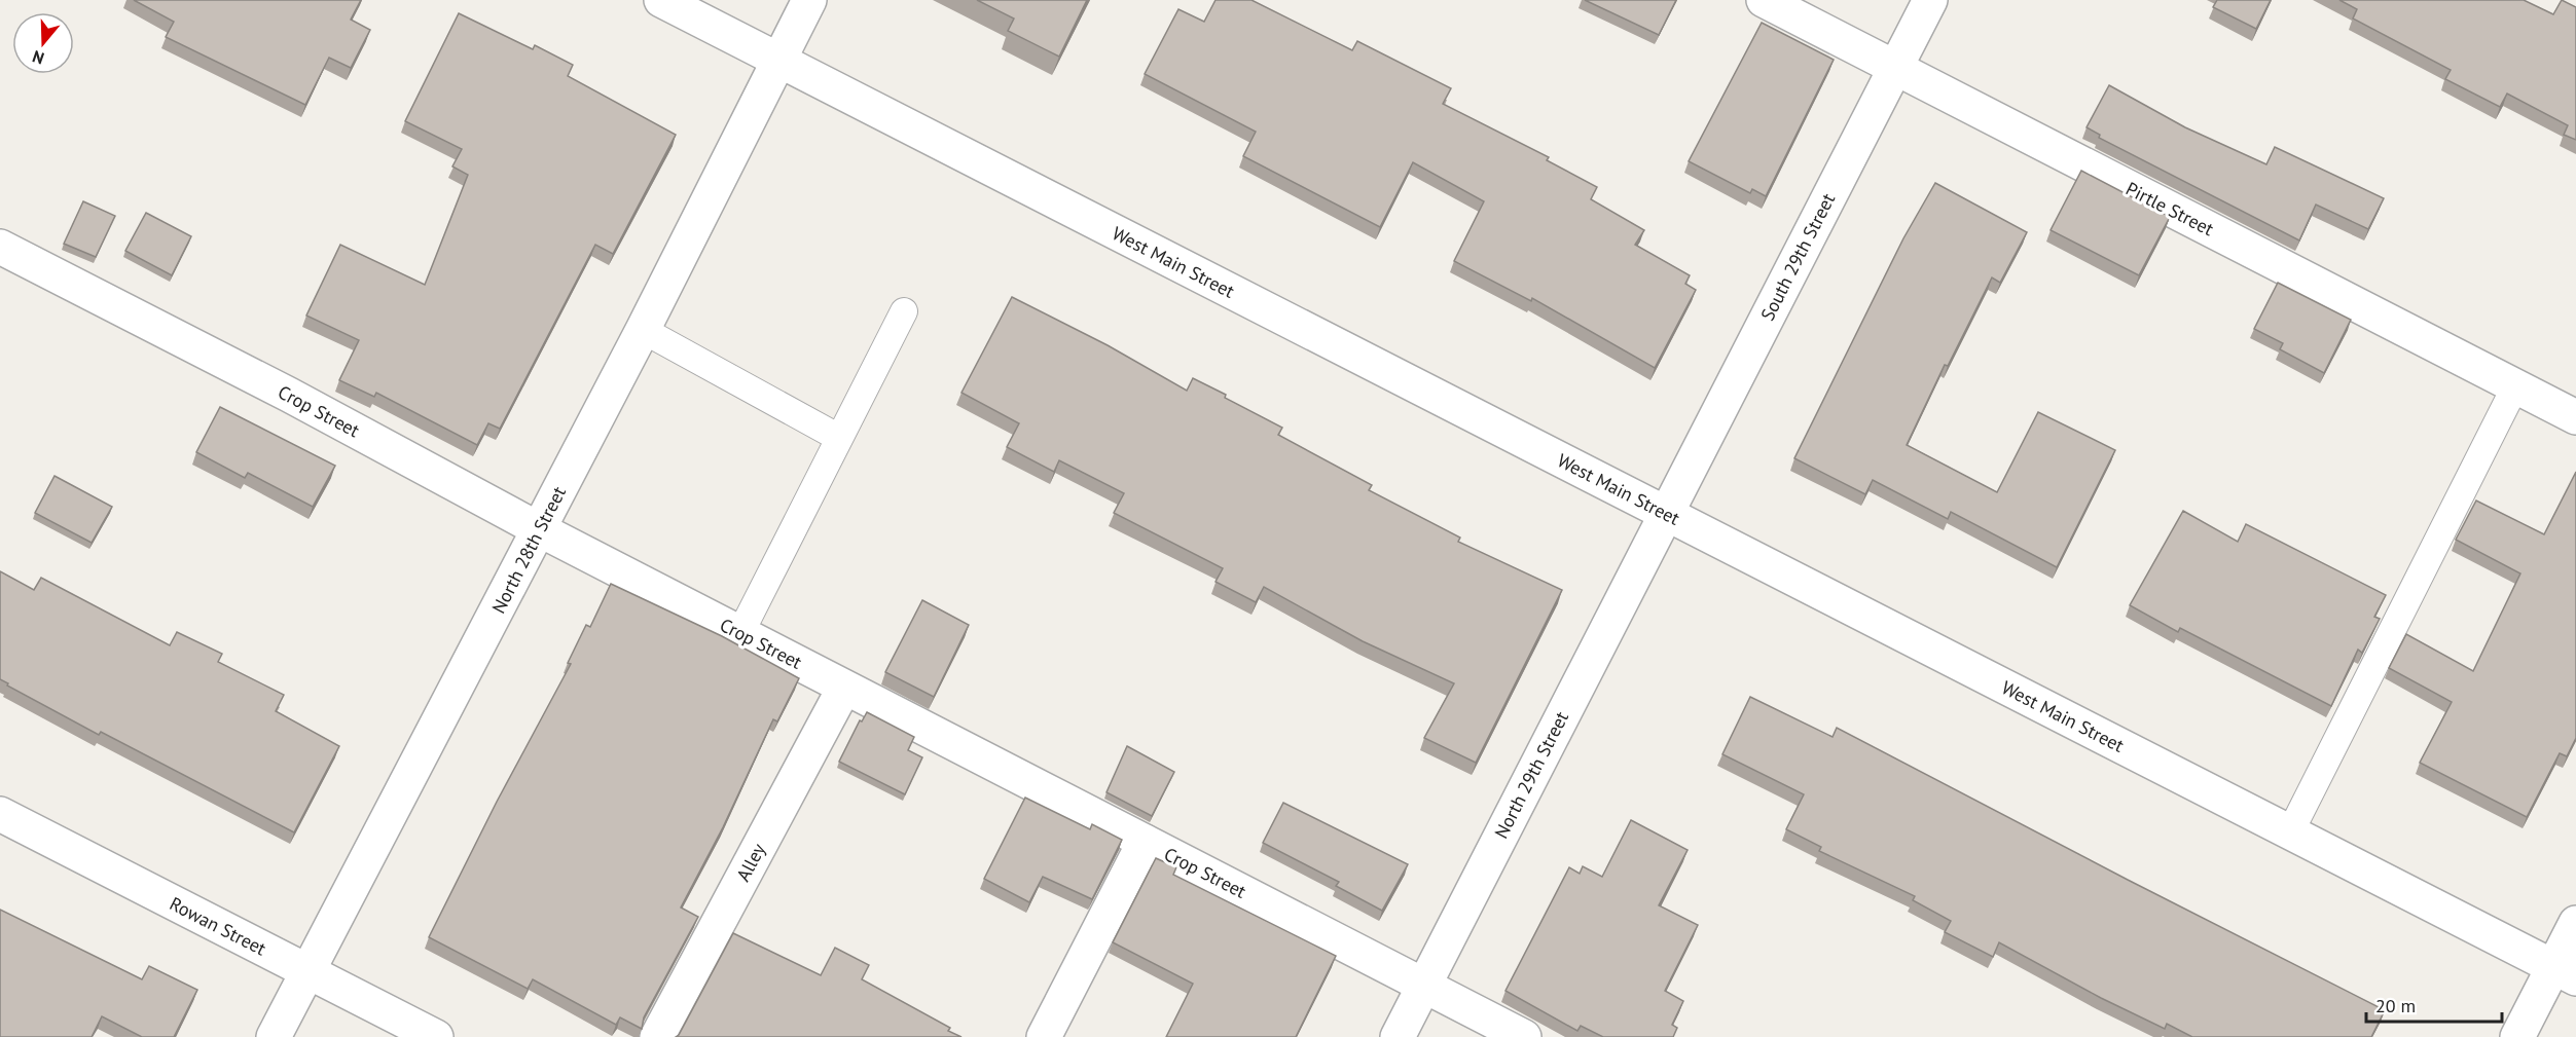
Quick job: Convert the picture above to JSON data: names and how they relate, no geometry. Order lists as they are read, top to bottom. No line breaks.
{"streets":{"street":["Pirtle Street","South 29th Street","West Main Street","Crop Street","North 28th Street","North 29th Street","Alley","Rowan Street"]},"crossings":[["Pirtle Street","South 29th Street"],["South 29th Street","West Main Street"],["South 29th Street","North 29th Street"],["West Main Street","North 28th Street"],["West Main Street","North 29th Street"],["Crop Street","North 28th Street"],["Crop Street","North 29th Street"],["Crop Street","Alley"],["North 28th Street","Rowan Street"]],"scale_bar":"20 m","north":"bottom"}
